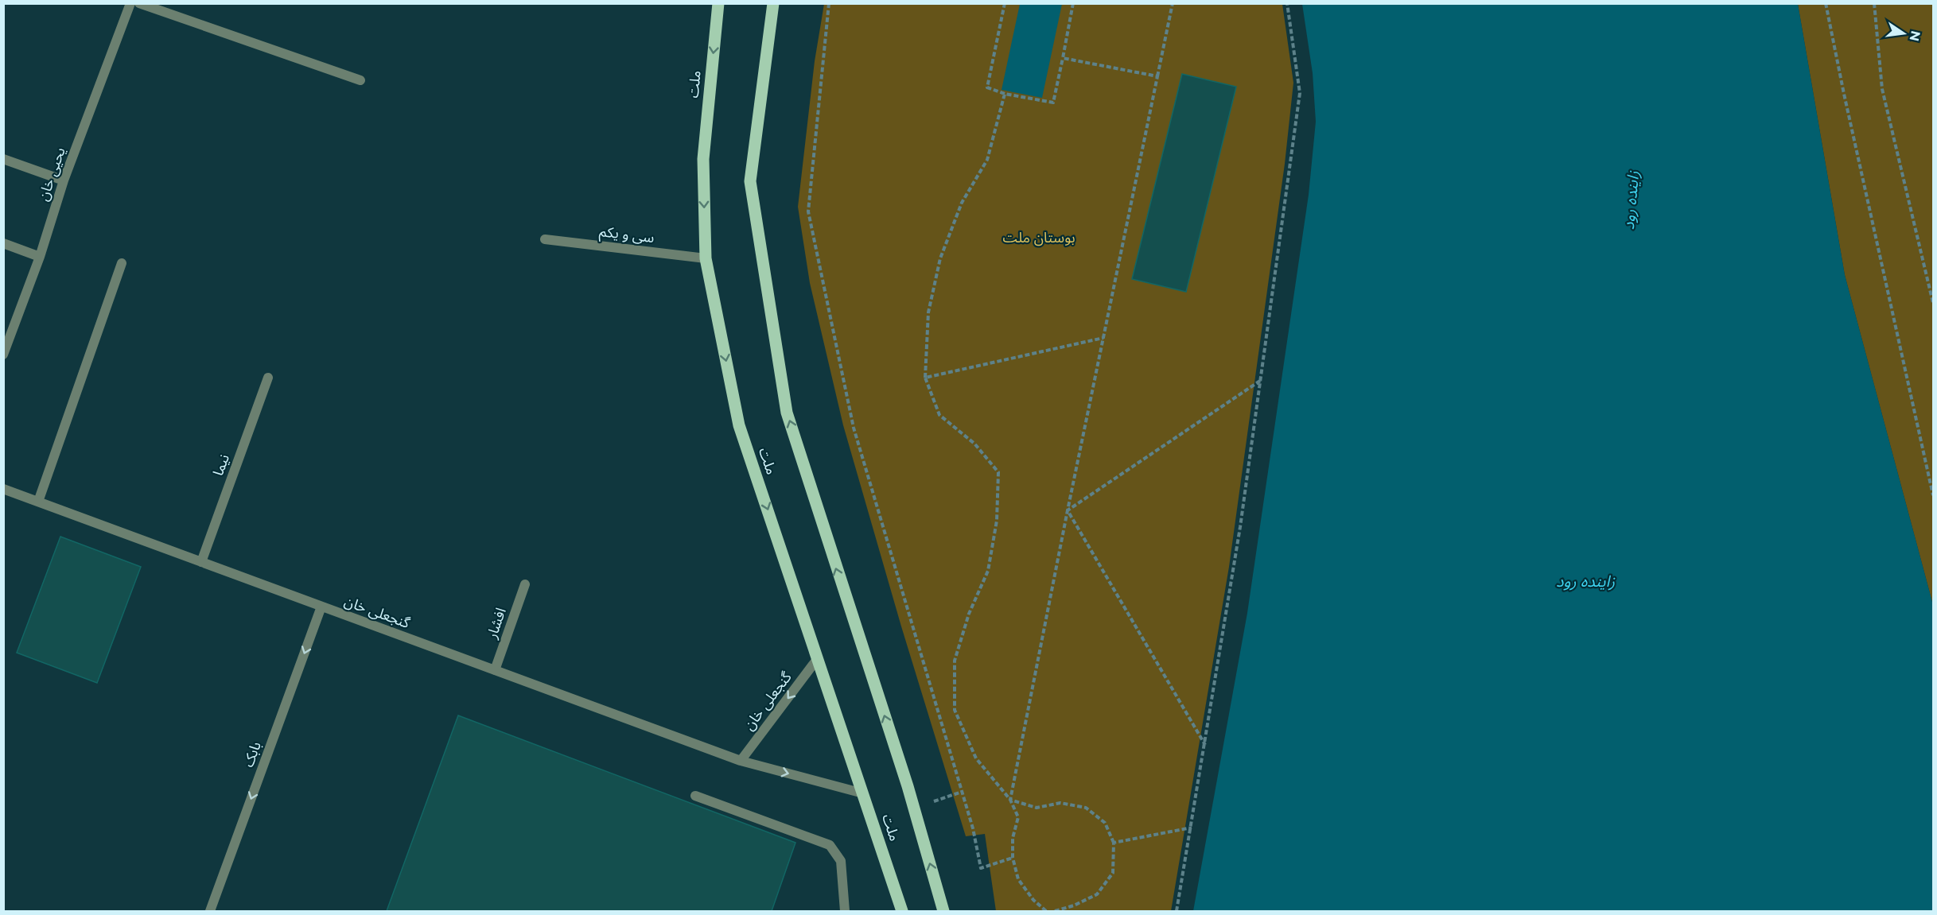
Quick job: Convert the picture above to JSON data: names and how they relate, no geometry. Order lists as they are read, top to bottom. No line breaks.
{"streets":{"main road":["ملت"],"street":["یحیی خان","سی و یکم","نیما","گنجعلی خان","افشار","بابک"]},"crossings":[["ملت","سی و یکم"],["ملت","گنجعلی خان"],["نیما","گنجعلی خان"],["گنجعلی خان","افشار"],["گنجعلی خان","بابک"]],"one_way":["بابک"],"water":["زاینده رود"],"parks":["بوستان ملت"],"north":"right"}
